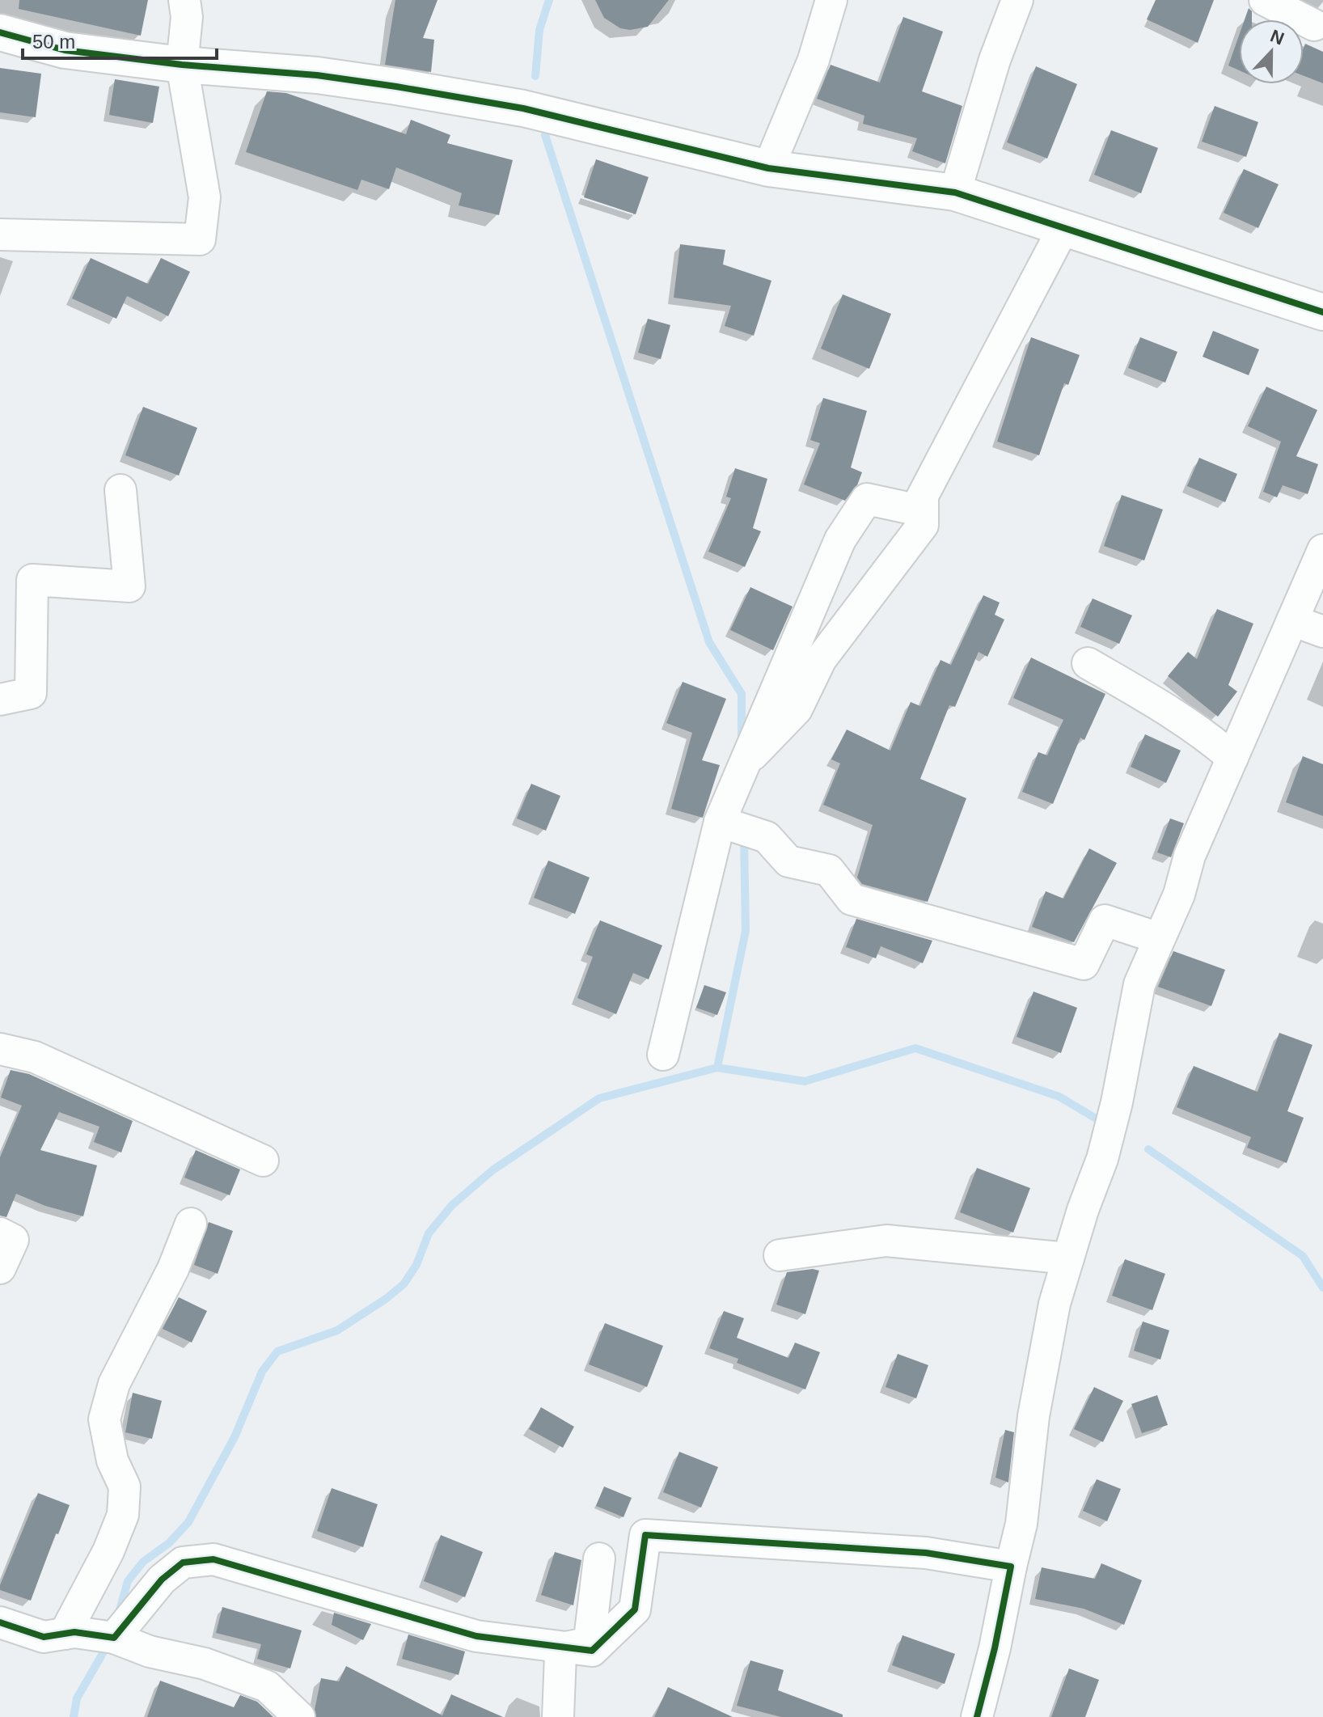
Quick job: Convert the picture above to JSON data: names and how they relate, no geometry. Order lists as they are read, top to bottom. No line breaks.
{"scale_bar":"50 m","north":"top"}
